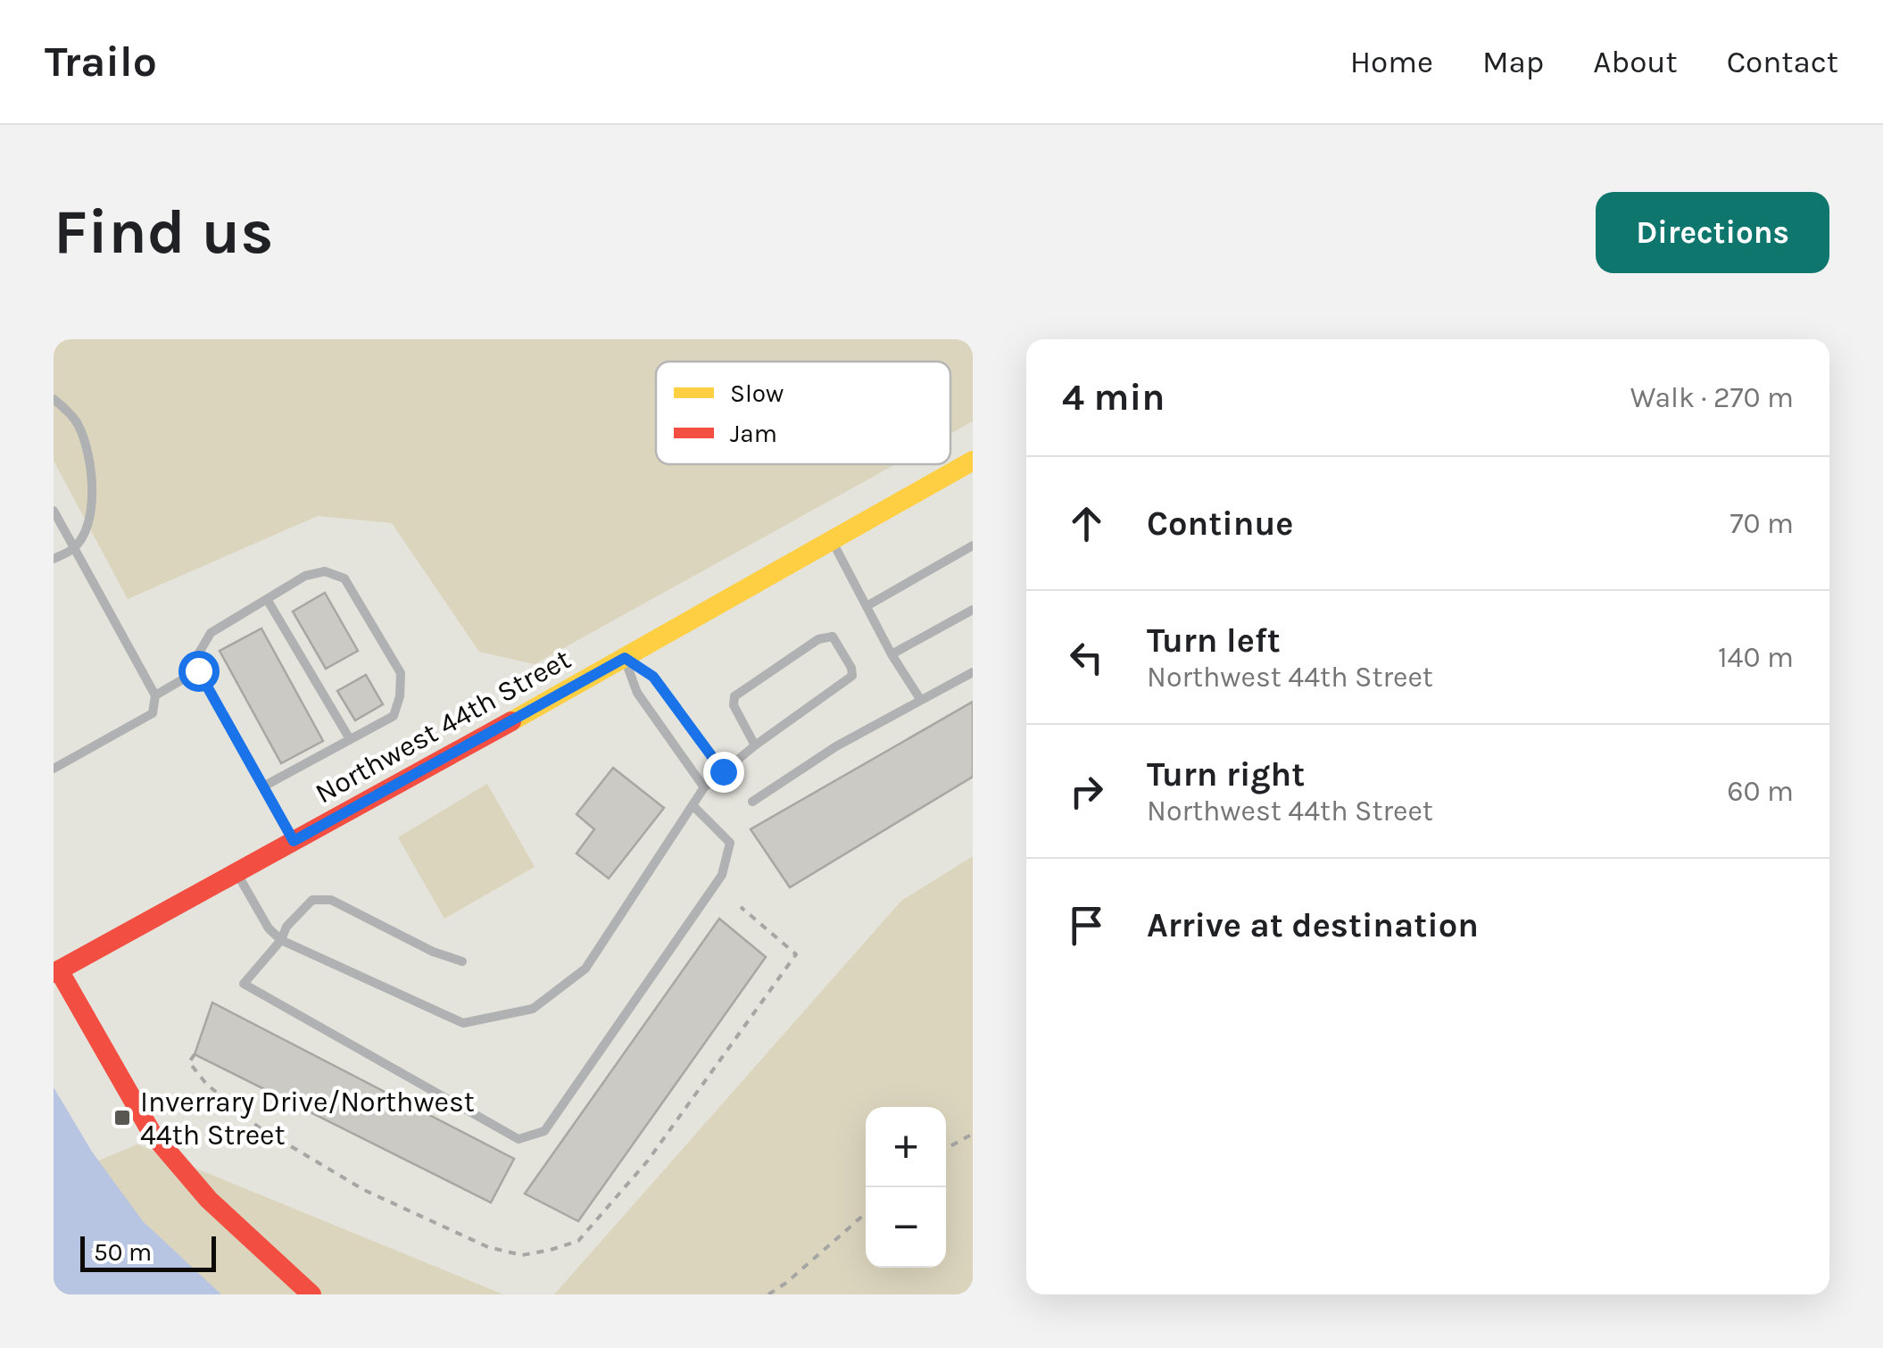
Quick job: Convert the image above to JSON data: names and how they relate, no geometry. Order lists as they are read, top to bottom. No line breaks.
{"streets":{"street":["Northwest 44th Street"]},"places":{"transit":["Inverrary Drive/Northwest 44th Street"]},"legend":["Slow","Jam"],"scale_bar":"50 m","page":{"header":"Trailo","nav":["Home","Map","About","Contact"],"buttons":"Directions","title":"Find us","heading":["4 min","Walk · 270 m"],"list":[["Continue","70 m"],["Turn left","Northwest 44th Street","140 m"],["Turn right","Northwest 44th Street","60 m"],"Arrive at destination"],"map_buttons":["+","−"],"scale":"50 m"}}
